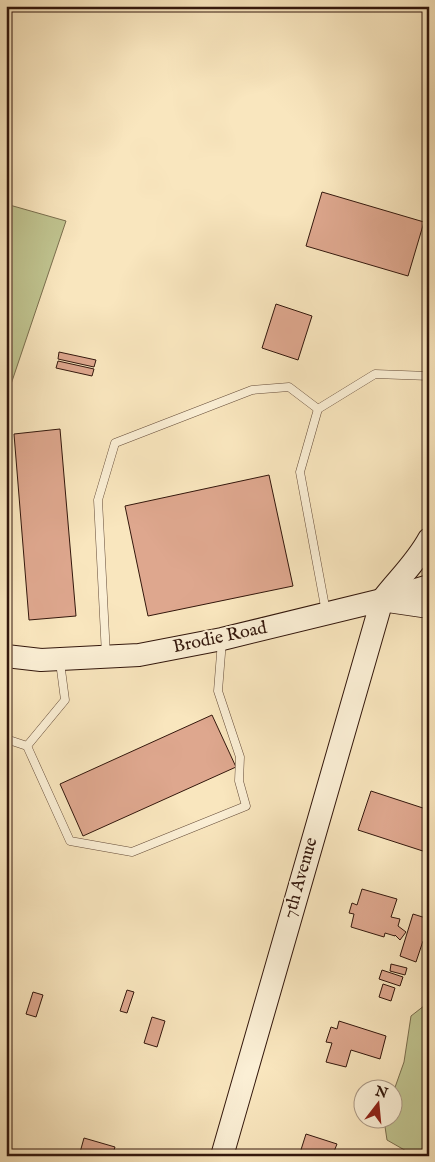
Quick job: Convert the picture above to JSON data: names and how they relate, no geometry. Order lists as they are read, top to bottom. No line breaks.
{"streets":{"street":["Brodie Road","7th Avenue"]},"crossings":[["Brodie Road","7th Avenue"]],"north":"top"}
